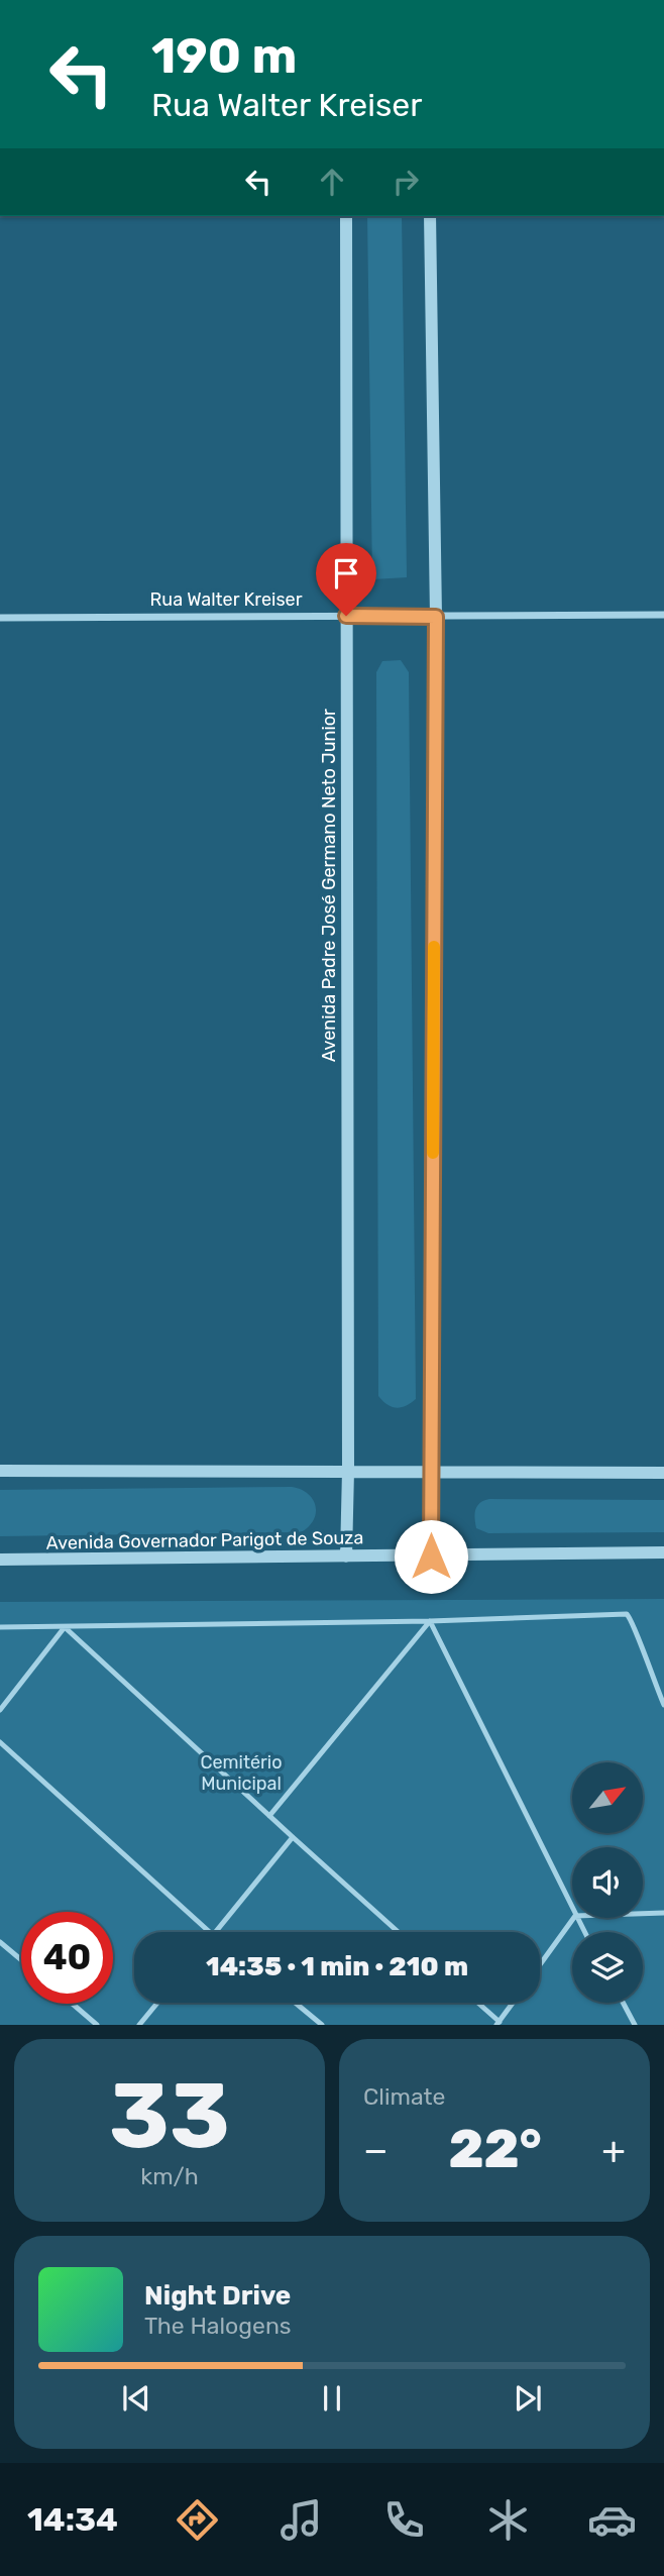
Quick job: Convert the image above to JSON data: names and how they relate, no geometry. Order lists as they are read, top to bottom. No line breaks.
{"streets":{"street":["Rua Walter Kreiser","Avenida Padre José Germano Neto Junior","Avenida Governador Parigot de Souza"]},"crossings":[["Rua Walter Kreiser","Avenida Padre José Germano Neto Junior"],["Avenida Padre José Germano Neto Junior","Avenida Governador Parigot de Souza"]],"parks":["Cemitério Municipal"],"north":"top right","page":{"turn":["190 m","Rua Walter Kreiser"],"limit":"40","trip":"14:35 · 1 min · 210 m","tile":[["33","km/h"],"Climate"],"heat":["−","22°","+"],"song":["Night Drive","The Halogens"],"tabs":"14:34"}}
